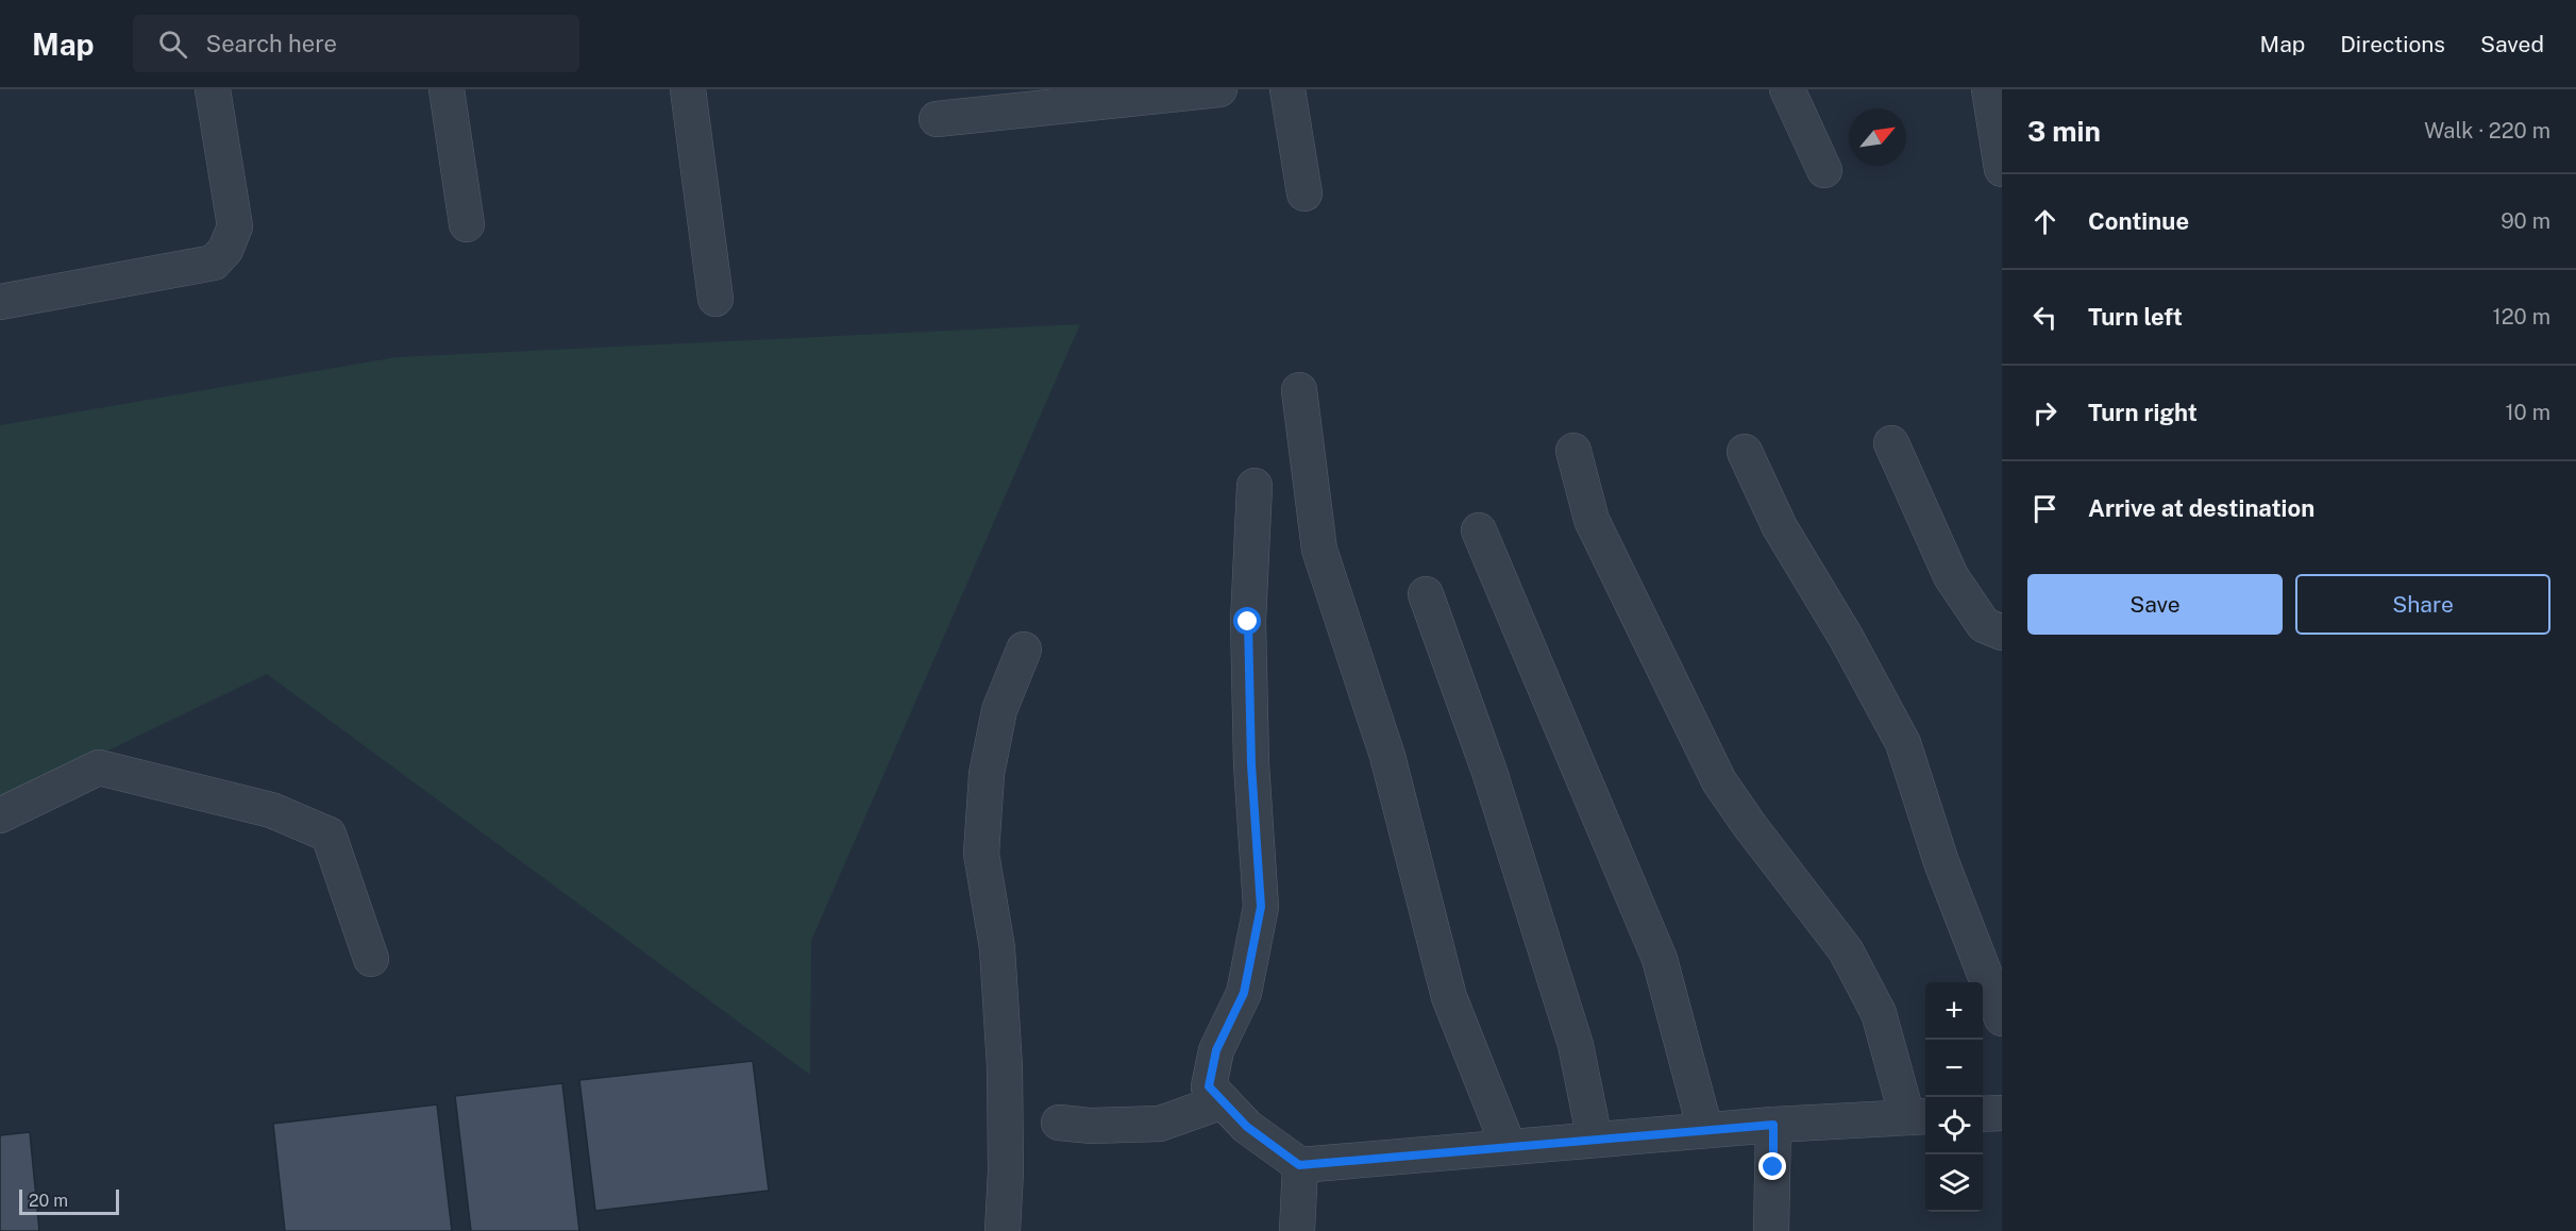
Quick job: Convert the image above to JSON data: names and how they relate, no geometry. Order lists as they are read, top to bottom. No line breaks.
{"scale_bar":"20 m","north":"top right","page":{"header":"Map","search":"Search here","nav":["Map","Directions","Saved"],"heading":["3 min","Walk · 220 m"],"list":[["Continue","90 m"],["Turn left","120 m"],["Turn right","10 m"],"Arrive at destination"],"buttons":["Save","Share"],"map_buttons":["+","−"],"scale":"20 m"}}
